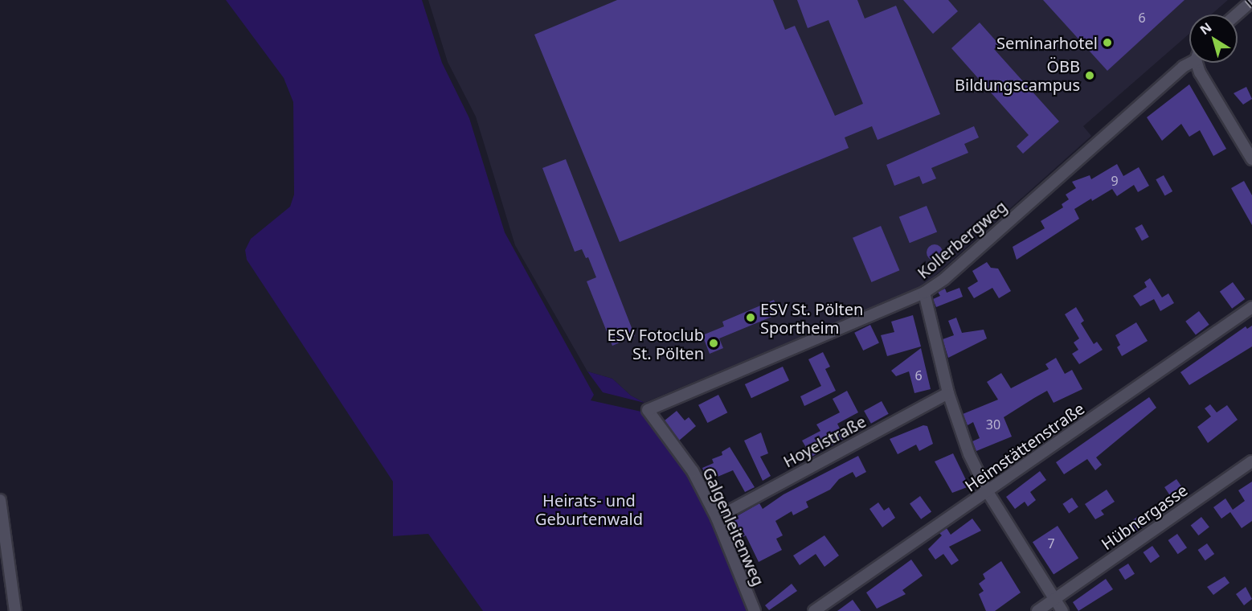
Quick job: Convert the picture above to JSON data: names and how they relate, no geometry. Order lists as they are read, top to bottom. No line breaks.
{"streets":{"street":["Kollerbergweg","Hoyelstraße","Heimstättenstraße","Hübnergasse","Galgenleitenweg"]},"crossings":[["Kollerbergweg","Galgenleitenweg"],["Hoyelstraße","Galgenleitenweg"]],"parks":["Heirats- und Geburtenwald"],"places":["Seminarhotel","ÖBB Bildungscampus","ESV St. Pölten Sportheim","ESV Fotoclub St. Pölten"],"house_numbers":["6","9","6","30","7"],"north":"top left"}
